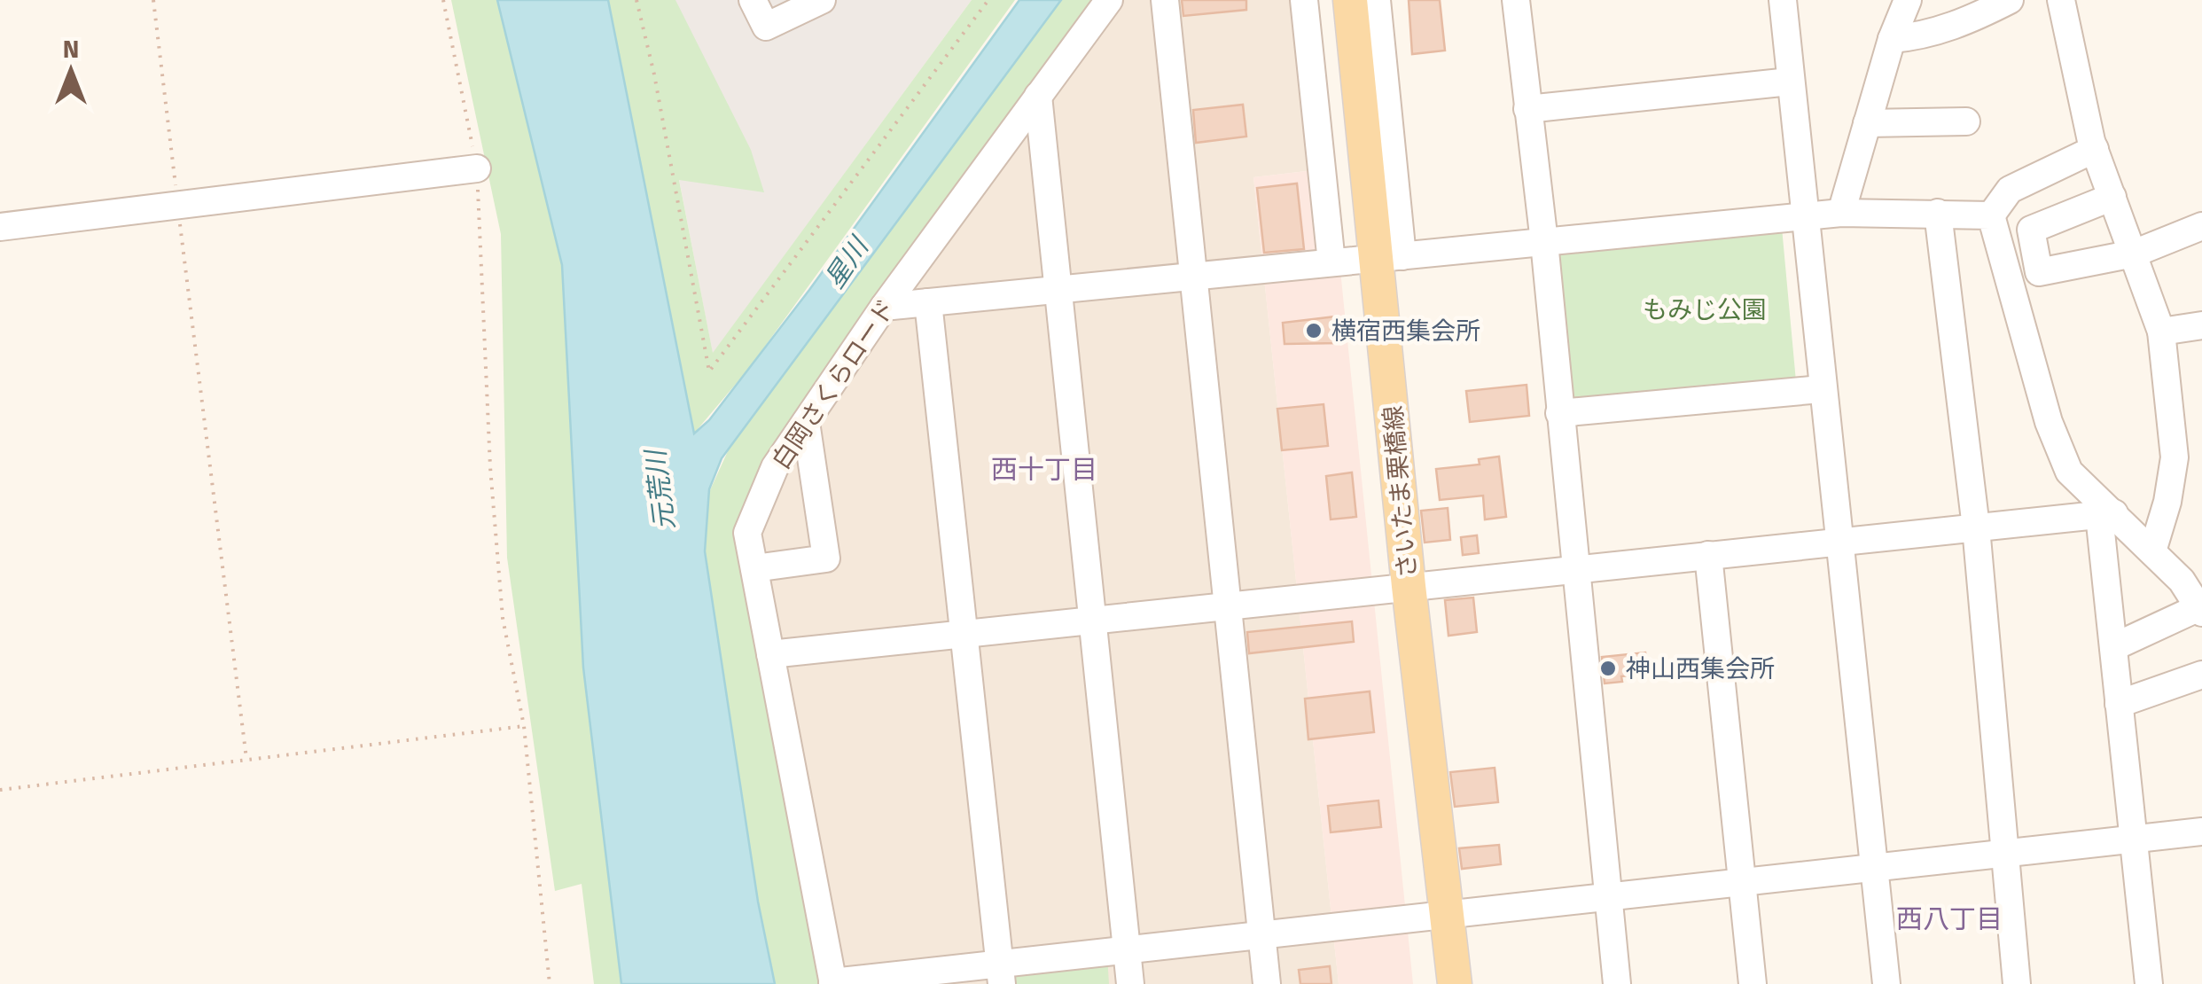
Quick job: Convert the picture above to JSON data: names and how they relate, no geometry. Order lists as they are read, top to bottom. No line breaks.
{"streets":{"main road":["さいたま栗橋線"],"street":["白岡さくらロード"]},"districts":["西十丁目","西八丁目"],"water":["星川","元荒川"],"parks":["もみじ公園"],"places":["横宿西集会所","神山西集会所"],"north":"top"}
